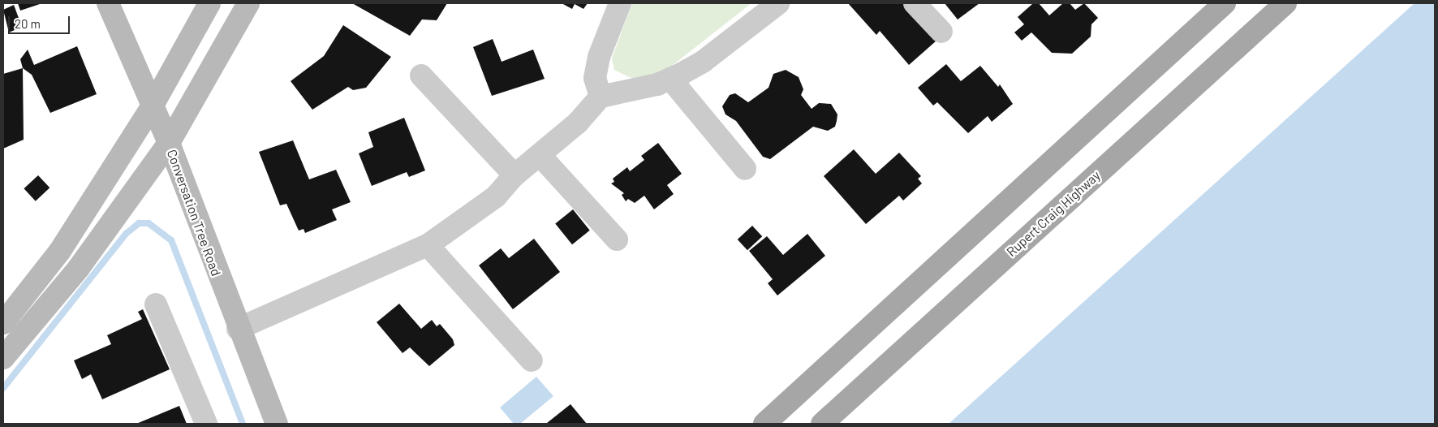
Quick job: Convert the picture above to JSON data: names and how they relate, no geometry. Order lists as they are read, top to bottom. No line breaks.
{"streets":{"main road":["Conversation Tree Road","Rupert Craig Highway"]},"scale_bar":"20 m"}
